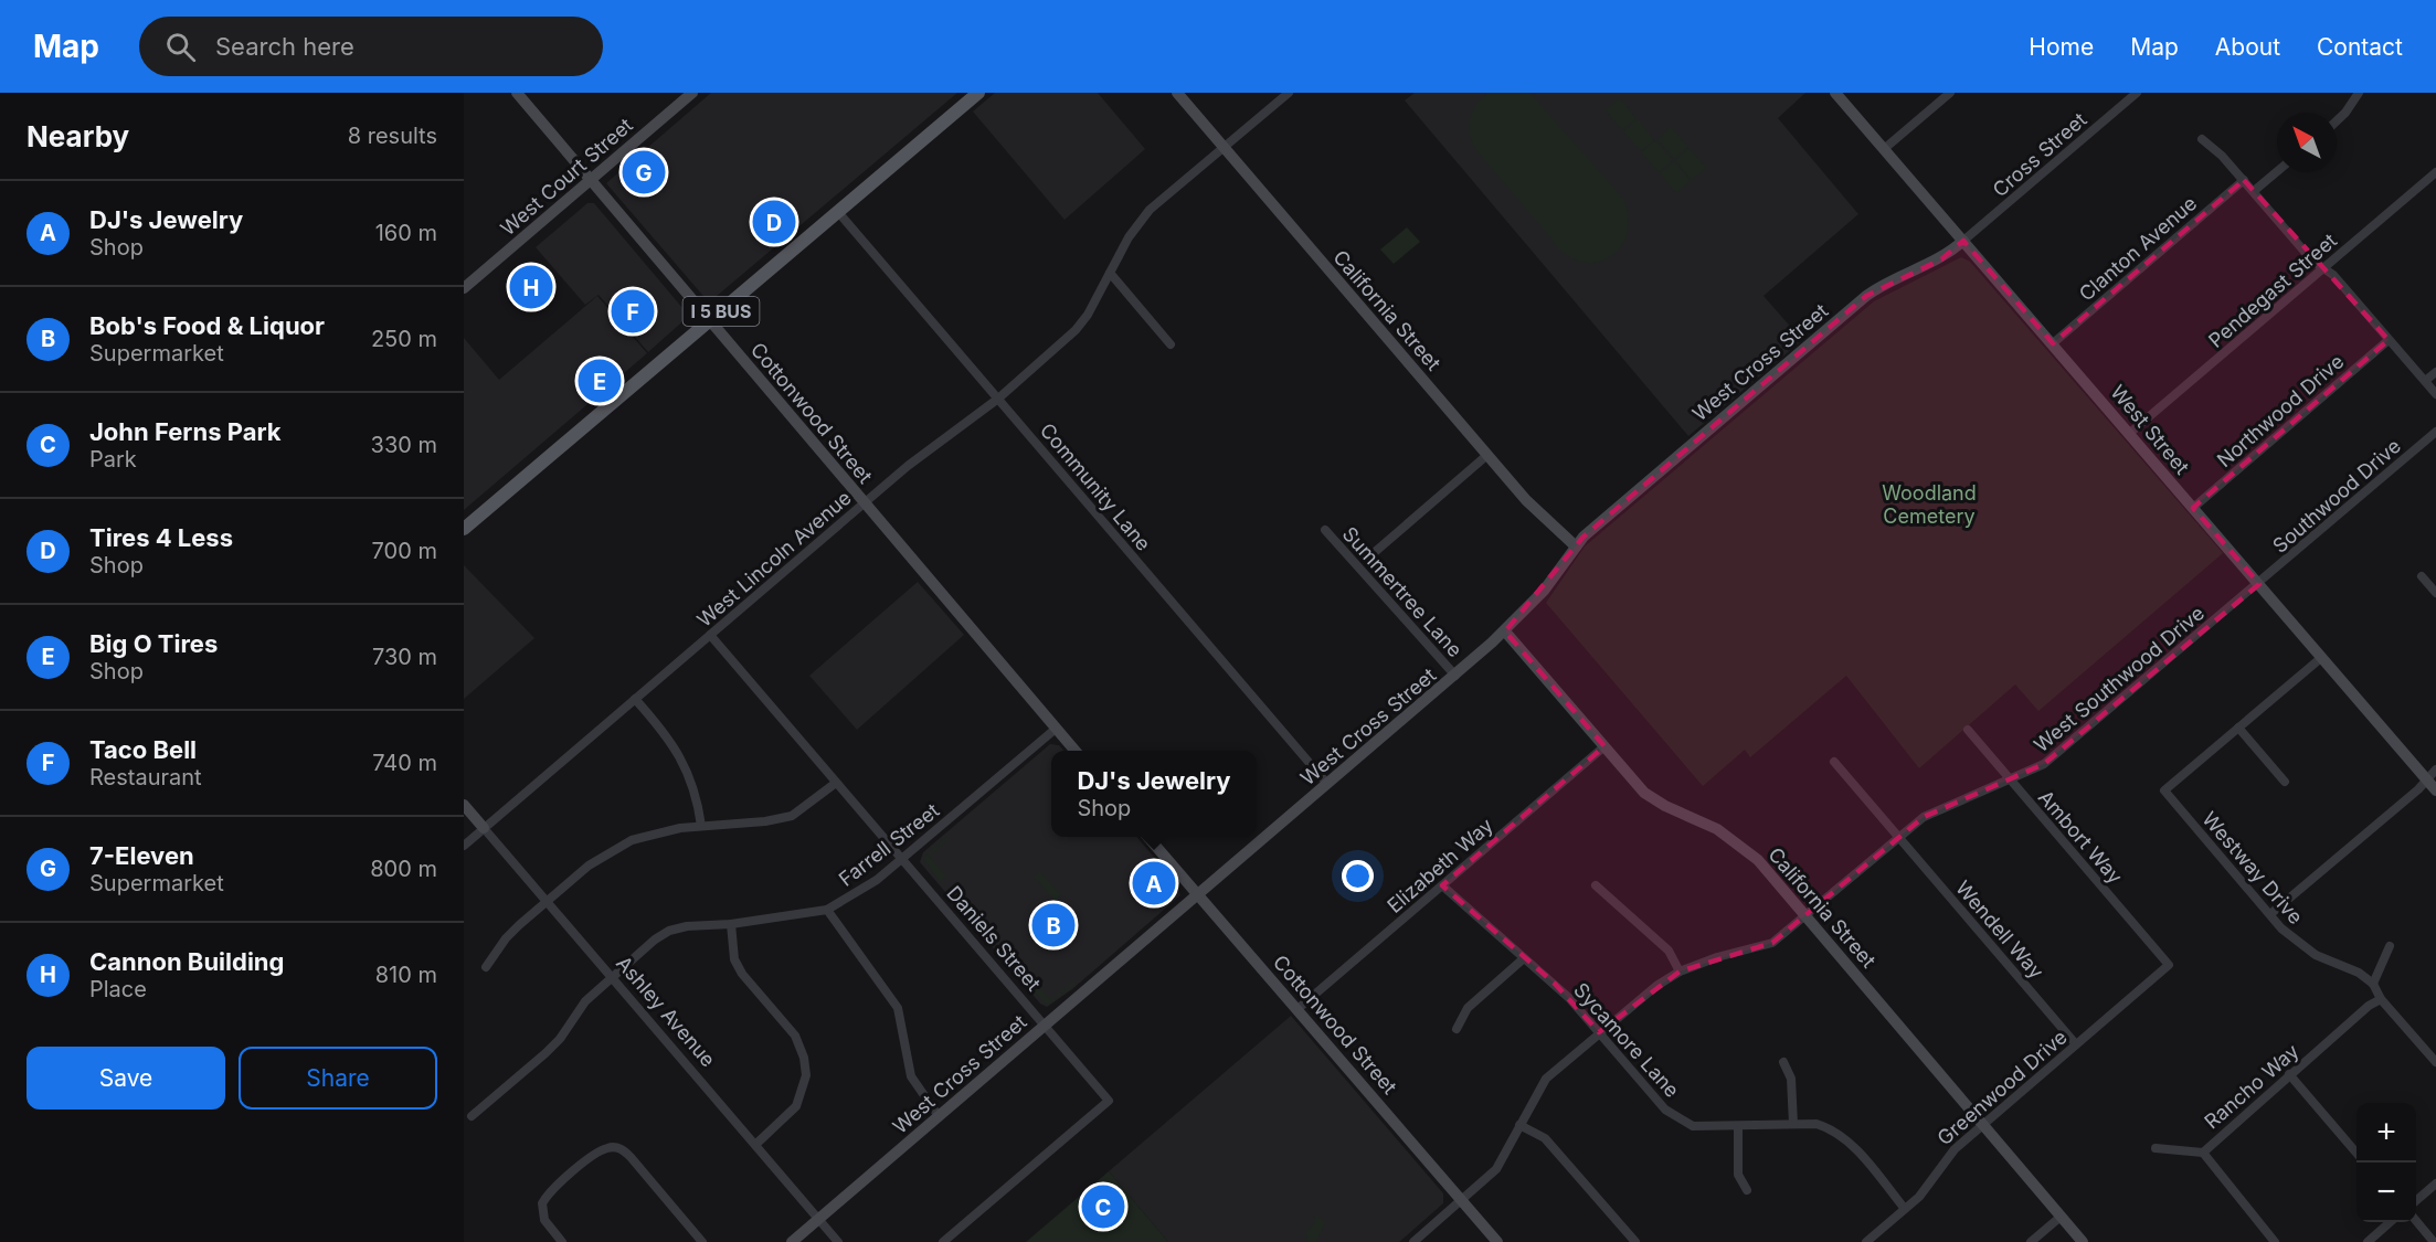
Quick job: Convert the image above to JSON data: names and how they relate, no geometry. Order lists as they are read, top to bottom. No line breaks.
{"streets":{"main road":["I 5 BUS"],"street":["Cross Street","West Court Street","Clanton Avenue","Pendegast Street","California Street","West Cross Street","Northwood Drive","Cottonwood Street","West Street","Community Lane","Southwood Drive","West Lincoln Avenue","Summertree Lane","West Southwood Drive","Ambort Way","Farrell Street","Elizabeth Way","Westway Drive","Wendell Way","Daniels Street","Ashley Avenue","Sycamore Lane","Rancho Way","Greenwood Drive"]},"crossings":[["Cross Street","West Cross Street"],["Cross Street","West Street"],["West Court Street","Cottonwood Street"],["Clanton Avenue","West Street"],["Pendegast Street","West Street"],["California Street","West Cross Street"],["California Street","West Lincoln Avenue"],["California Street","West Southwood Drive"],["California Street","Elizabeth Way"],["California Street","Greenwood Drive"],["I 5 BUS","Cottonwood Street"],["I 5 BUS","Community Lane"],["West Cross Street","Cottonwood Street"],["West Cross Street","West Street"],["West Cross Street","Community Lane"],["West Cross Street","Summertree Lane"],["West Cross Street","Daniels Street"],["West Cross Street","Ashley Avenue"],["Northwood Drive","West Street"],["Cottonwood Street","West Lincoln Avenue"],["Cottonwood Street","West Southwood Drive"],["Cottonwood Street","Farrell Street"],["Cottonwood Street","Elizabeth Way"],["West Street","Southwood Drive"],["West Street","West Southwood Drive"],["Community Lane","West Lincoln Avenue"],["Southwood Drive","West Southwood Drive"],["West Lincoln Avenue","Daniels Street"],["West Lincoln Avenue","Ashley Avenue"],["West Southwood Drive","Ambort Way"],["West Southwood Drive","Wendell Way"],["West Southwood Drive","Sycamore Lane"],["Ambort Way","Greenwood Drive"],["Farrell Street","Daniels Street"],["Farrell Street","Ashley Avenue"],["Elizabeth Way","Sycamore Lane"],["Westway Drive","Rancho Way"],["Wendell Way","Greenwood Drive"],["Sycamore Lane","Greenwood Drive"]],"parks":["Woodland Cemetery"],"north":"top left","page":{"header":"Map","search":"Search here","nav":["Home","Map","About","Contact"],"heading":["Nearby","8 results"],"pins":["G","D","H","F","E","A","B","C"],"list":[{"mark":"A","name":"DJ's Jewelry","note":"Shop","value":"160 m"},{"mark":"B","name":"Bob's Food & Liquor","note":"Supermarket","value":"250 m"},{"mark":"C","name":"John Ferns Park","note":"Park","value":"330 m"},{"mark":"D","name":"Tires 4 Less","note":"Shop","value":"700 m"},{"mark":"E","name":"Big O Tires","note":"Shop","value":"730 m"},{"mark":"F","name":"Taco Bell","note":"Restaurant","value":"740 m"},{"mark":"G","name":"7-Eleven","note":"Supermarket","value":"800 m"},{"mark":"H","name":"Cannon Building","note":"Place","value":"810 m"}],"popup":["DJ's Jewelry","Shop"],"buttons":["Save","Share"],"map_buttons":["+","−"]}}
